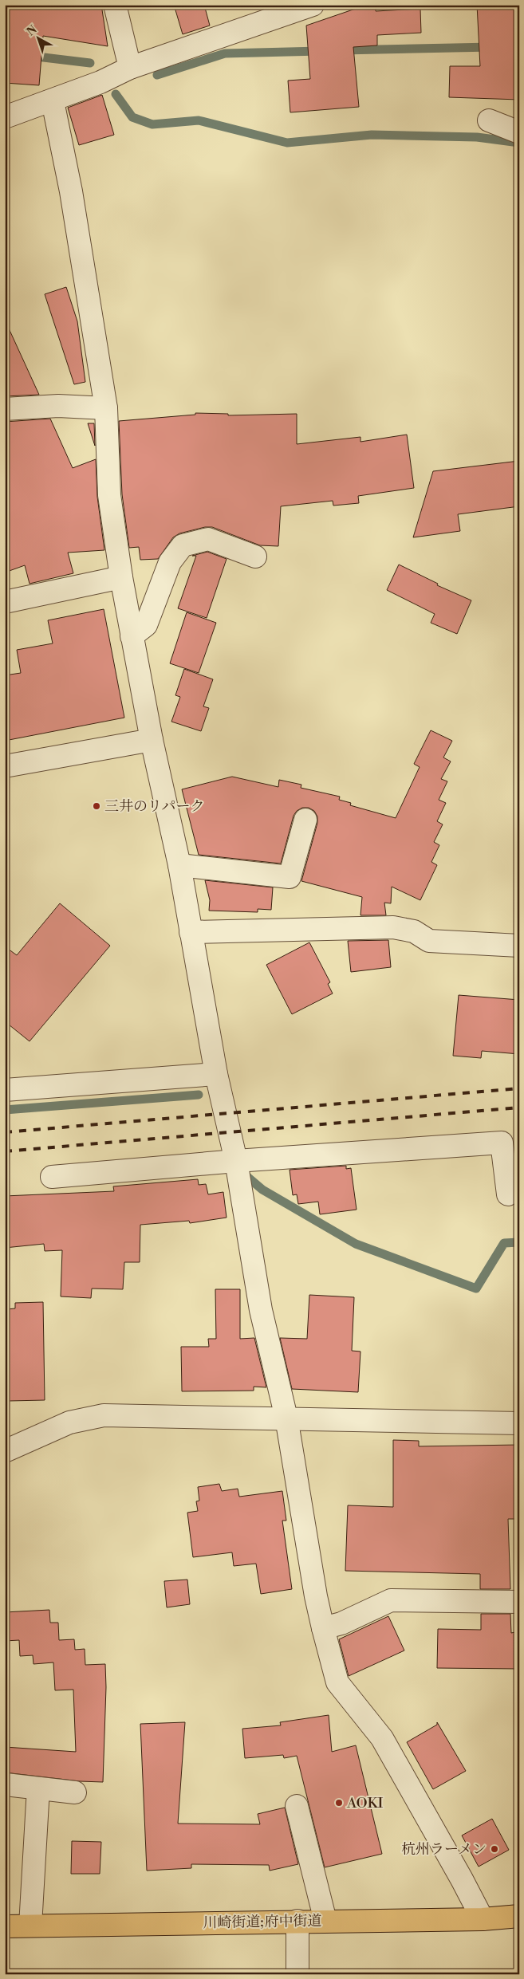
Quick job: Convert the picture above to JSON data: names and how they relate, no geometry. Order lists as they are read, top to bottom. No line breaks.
{"streets":{"main road":["川崎街道;府中街道"]},"places":["三井のリパーク","AOKI","杭州ラーメン"],"north":"top left"}
